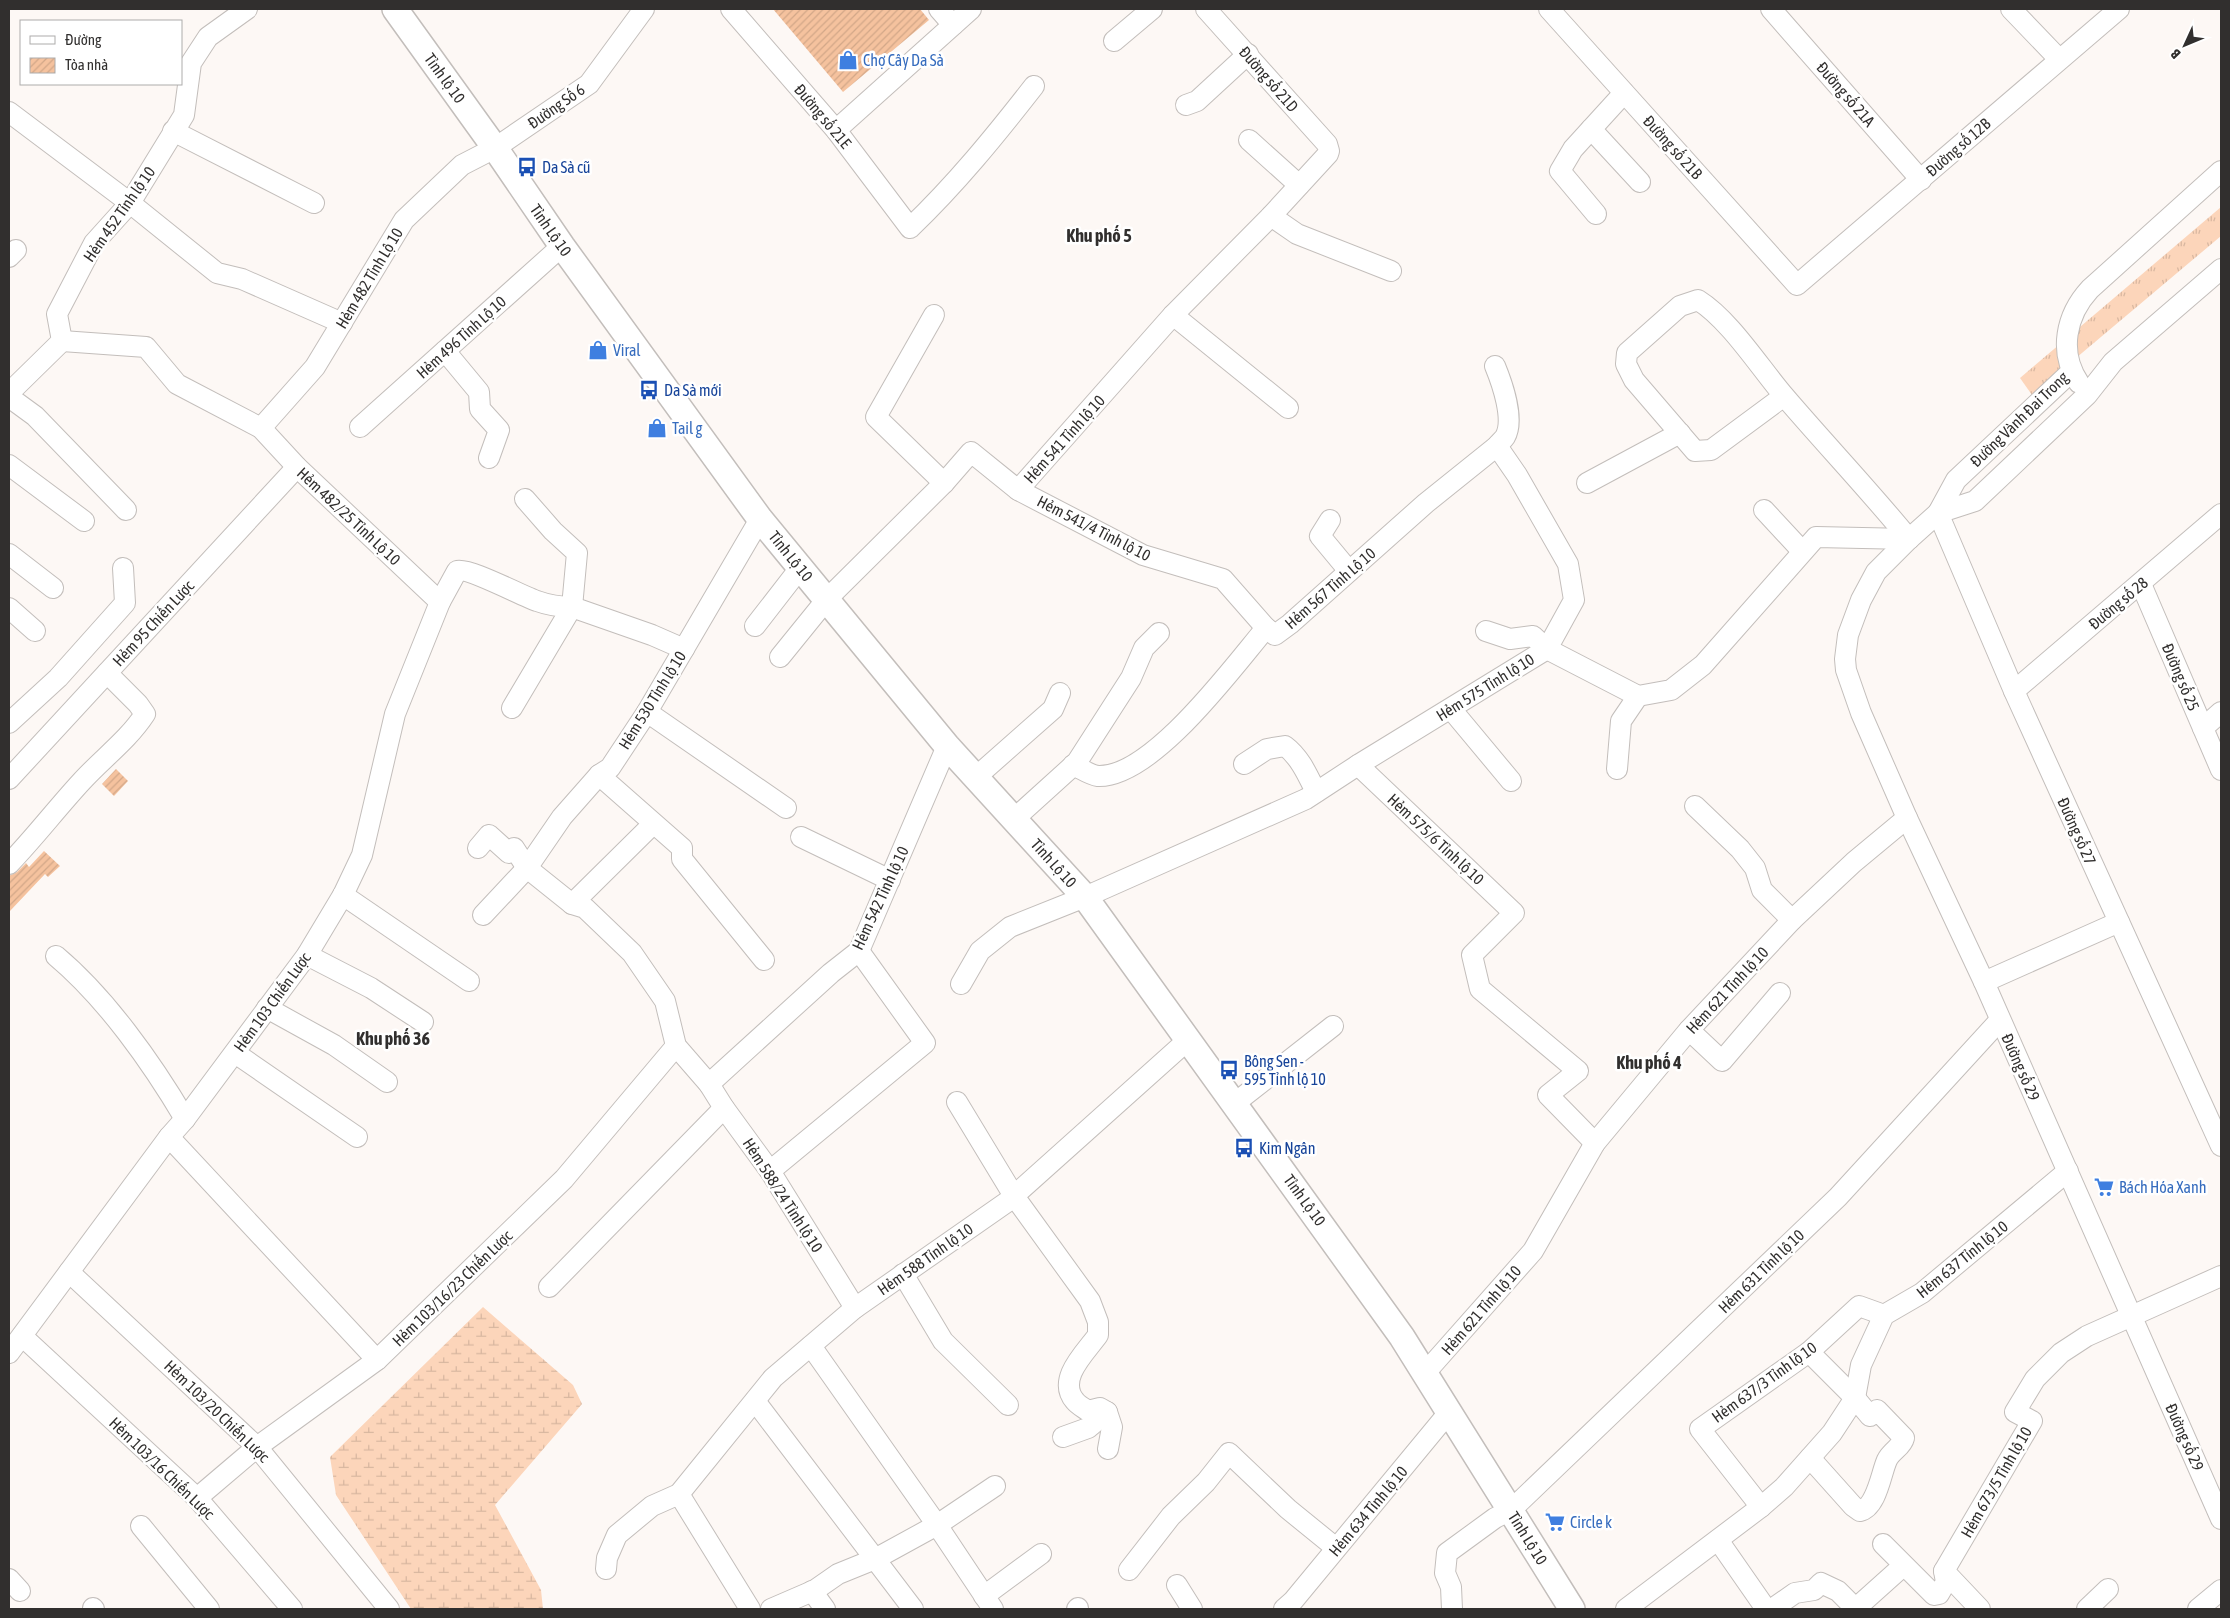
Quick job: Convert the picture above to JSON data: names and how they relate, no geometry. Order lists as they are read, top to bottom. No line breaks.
{"streets":{"main road":["Tỉnh lộ 10","Tỉnh Lộ 10"],"street":["Đường số 21D","Đường số 21A","Đường Số 6","Đường số 21E","Đường số 21B","Đường số 12B","Hẻm 452 Tỉnh lộ 10","Hẻm 482 Tỉnh Lộ 10","Hẻm 496 Tỉnh Lộ 10","Đường Vành Đai Trong","Hẻm 541 Tỉnh lộ 10","Hẻm 482/25 Tỉnh Lộ 10","Hẻm 541/4 Tỉnh lộ 10","Hẻm 567 Tỉnh Lộ 10","Đường số 28","Hẻm 95 Chiến Lược","Đường số 25","Hẻm 575 Tỉnh lộ 10","Hẻm 530 Tỉnh lộ 10","Đường số 27","Hẻm 575/6 Tỉnh lộ 10","Hẻm 542 Tỉnh lộ 10","Hẻm 621 Tỉnh lộ 10","Hẻm 103 Chiến Lược","Đường số 29","Hẻm 588/24 Tỉnh lộ 10","Hẻm 588 Tỉnh lộ 10","Hẻm 637 Tỉnh lộ 10","Hẻm 631 Tỉnh lộ 10","Hẻm 103/16/23 Chiến Lược","Hẻm 637/3 Tỉnh lộ 10","Hẻm 103/20 Chiến Lược","Hẻm 103/16 Chiến Lược","Hẻm 673/5 Tỉnh lộ 10","Hẻm 634 Tỉnh lộ 10"]},"crossings":[["Tỉnh lộ 10","Đường Số 6"],["Tỉnh lộ 10","Tỉnh Lộ 10"],["Tỉnh lộ 10","Hẻm 482 Tỉnh Lộ 10"],["Đường số 21D","Hẻm 541 Tỉnh lộ 10"],["Đường số 21A","Đường số 12B"],["Đường Số 6","Tỉnh Lộ 10"],["Đường Số 6","Hẻm 482 Tỉnh Lộ 10"],["Đường số 21B","Đường số 12B"],["Hẻm 452 Tỉnh lộ 10","Hẻm 482/25 Tỉnh Lộ 10"],["Tỉnh Lộ 10","Hẻm 482 Tỉnh Lộ 10"],["Tỉnh Lộ 10","Hẻm 496 Tỉnh Lộ 10"],["Tỉnh Lộ 10","Hẻm 541 Tỉnh lộ 10"],["Tỉnh Lộ 10","Hẻm 575 Tỉnh lộ 10"],["Tỉnh Lộ 10","Hẻm 530 Tỉnh lộ 10"],["Tỉnh Lộ 10","Hẻm 542 Tỉnh lộ 10"],["Tỉnh Lộ 10","Hẻm 621 Tỉnh lộ 10"],["Tỉnh Lộ 10","Hẻm 588 Tỉnh lộ 10"],["Tỉnh Lộ 10","Hẻm 631 Tỉnh lộ 10"],["Tỉnh Lộ 10","Hẻm 634 Tỉnh lộ 10"],["Hẻm 482 Tỉnh Lộ 10","Hẻm 482/25 Tỉnh Lộ 10"],["Đường Vành Đai Trong","Đường số 27"],["Đường Vành Đai Trong","Đường số 29"],["Hẻm 541 Tỉnh lộ 10","Hẻm 541/4 Tỉnh lộ 10"],["Hẻm 482/25 Tỉnh Lộ 10","Hẻm 95 Chiến Lược"],["Hẻm 482/25 Tỉnh Lộ 10","Hẻm 103 Chiến Lược"],["Hẻm 541/4 Tỉnh lộ 10","Hẻm 567 Tỉnh Lộ 10"],["Đường số 28","Đường số 25"],["Đường số 28","Đường số 27"],["Hẻm 575 Tỉnh lộ 10","Hẻm 575/6 Tỉnh lộ 10"],["Hẻm 575/6 Tỉnh lộ 10","Hẻm 621 Tỉnh lộ 10"],["Hẻm 542 Tỉnh lộ 10","Hẻm 588/24 Tỉnh lộ 10"],["Hẻm 621 Tỉnh lộ 10","Đường số 29"],["Hẻm 103 Chiến Lược","Hẻm 103/20 Chiến Lược"],["Hẻm 103 Chiến Lược","Hẻm 103/16 Chiến Lược"],["Đường số 29","Hẻm 637 Tỉnh lộ 10"],["Đường số 29","Hẻm 631 Tỉnh lộ 10"],["Đường số 29","Hẻm 673/5 Tỉnh lộ 10"],["Hẻm 588/24 Tỉnh lộ 10","Hẻm 588 Tỉnh lộ 10"],["Hẻm 588/24 Tỉnh lộ 10","Hẻm 103/16/23 Chiến Lược"],["Hẻm 637 Tỉnh lộ 10","Hẻm 637/3 Tỉnh lộ 10"],["Hẻm 103/16/23 Chiến Lược","Hẻm 103/20 Chiến Lược"],["Hẻm 103/16/23 Chiến Lược","Hẻm 103/16 Chiến Lược"]],"districts":["Khu phố 5","Khu phố 36","Khu phố 4"],"places":{"shop":["Chợ Cây Da Sà","Viral","Tail g"],"bus stop":["Da Sà cũ","Da Sà mới","Bông Sen - 595 Tỉnh lộ 10","Kim Ngân"],"supermarket":["Bách Hóa Xanh","Circle k"]},"legend":["Đường","Tòa nhà"],"north":"bottom left"}
